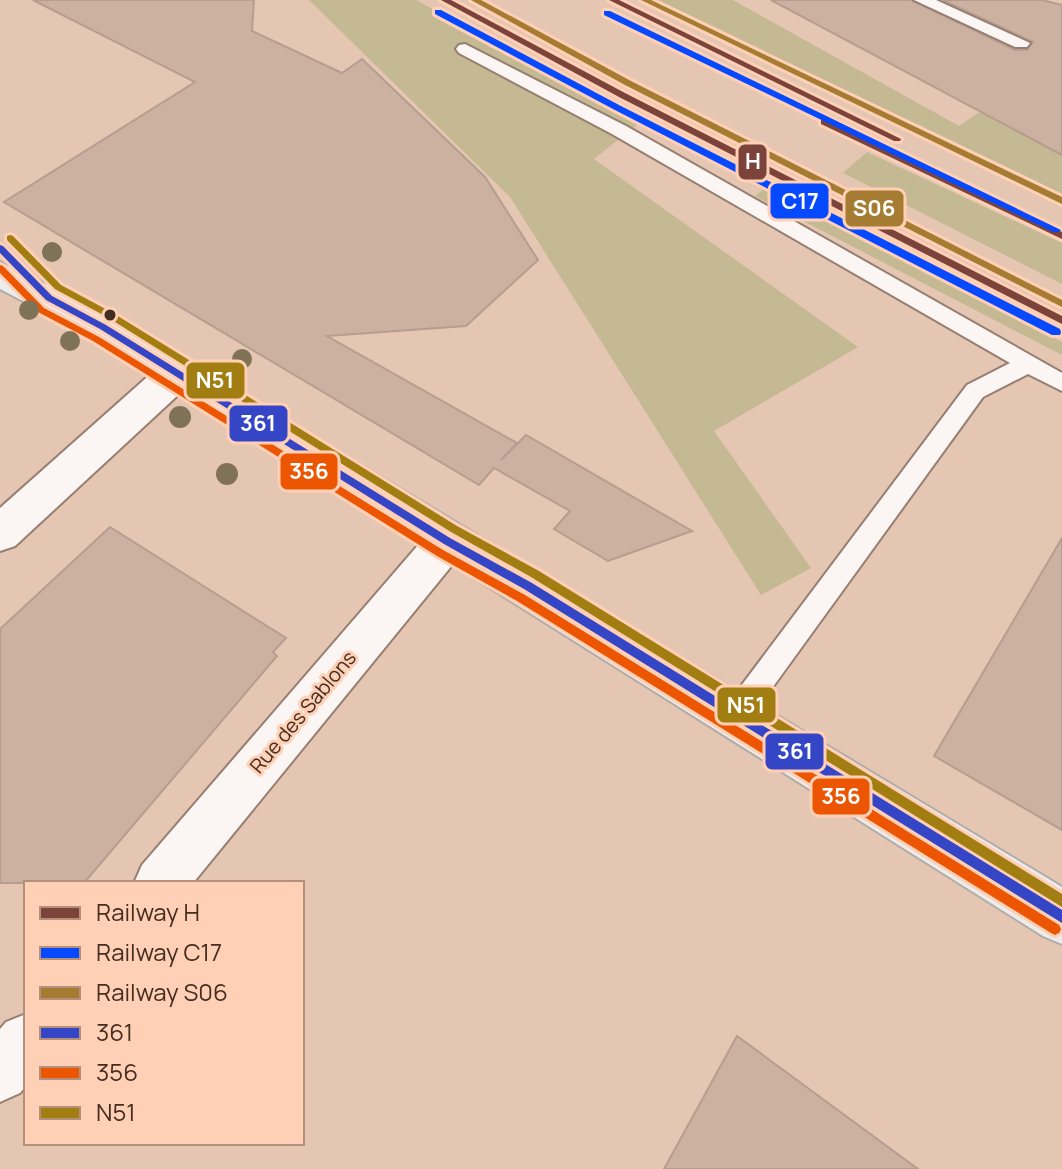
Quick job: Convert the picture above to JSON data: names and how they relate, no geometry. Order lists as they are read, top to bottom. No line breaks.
{"streets":{"street":["Rue des Sablons"]},"lines":["rail line H","rail line S06","rail line C17","transit line N51","transit line 361","transit line 356"],"legend":["Railway H","Railway C17","Railway S06","361","356","N51"]}
